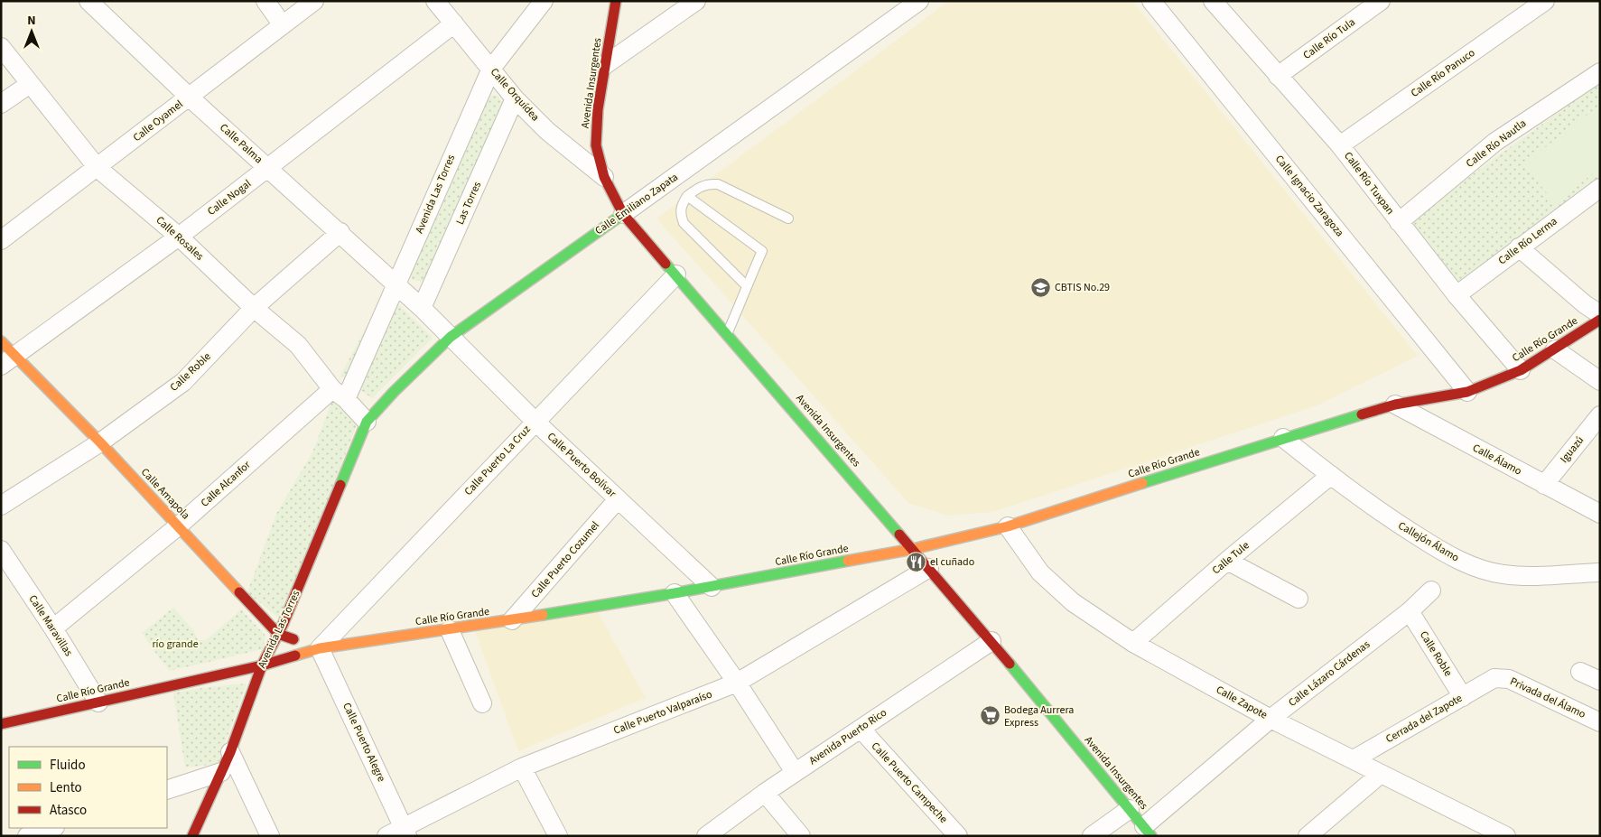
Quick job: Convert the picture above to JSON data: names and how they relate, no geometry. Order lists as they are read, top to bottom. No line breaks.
{"streets":{"street":["Calle Río Tula","Calle Río Panuco","Avenida Insurgentes","Calle Orquídea","Calle Oyamel","Calle Palma","Calle Río Nautla","Calle Río Tuxpan","Avenida Las Torres","Calle Ignacio Zaragoza","Calle Nogal","Las Torres","Calle Emiliano Zapata","Calle Rosales","Calle Río Lerma","Calle Río Grande","Calle Roble","Iguazú","Calle Álamo","Calle Puerto La Cruz","Calle Puerto Bolívar","Calle Alcanfor","Calle Amapola","Callejón Álamo","Calle Tule","Calle Puerto Cozumel","Calle Maravillas","Calle Lázaro Cárdenas","Privada del Álamo","Calle Zapote","Calle Puerto Valparaíso","Cerrada del Zapote","Avenida Puerto Rico","Calle Puerto Alegre","Calle Puerto Campeche"]},"crossings":[["Calle Río Tula","Calle Río Tuxpan"],["Calle Río Panuco","Calle Río Tuxpan"],["Avenida Insurgentes","Calle Orquídea"],["Avenida Insurgentes","Calle Emiliano Zapata"],["Avenida Insurgentes","Calle Río Grande"],["Avenida Insurgentes","Calle Puerto La Cruz"],["Avenida Insurgentes","Calle Lázaro Cárdenas"],["Avenida Insurgentes","Calle Puerto Valparaíso"],["Avenida Insurgentes","Avenida Puerto Rico"],["Calle Orquídea","Avenida Las Torres"],["Calle Orquídea","Calle Nogal"],["Calle Orquídea","Las Torres"],["Calle Oyamel","Calle Palma"],["Calle Oyamel","Calle Rosales"],["Calle Palma","Avenida Las Torres"],["Calle Palma","Calle Nogal"],["Calle Palma","Calle Roble"],["Calle Palma","Calle Puerto Bolívar"],["Calle Río Nautla","Calle Río Tuxpan"],["Calle Río Tuxpan","Calle Río Lerma"],["Calle Río Tuxpan","Calle Río Grande"],["Avenida Las Torres","Calle Emiliano Zapata"],["Avenida Las Torres","Calle Rosales"],["Avenida Las Torres","Calle Río Grande"],["Avenida Las Torres","Calle Puerto Bolívar"],["Avenida Las Torres","Calle Alcanfor"],["Avenida Las Torres","Calle Amapola"],["Calle Ignacio Zaragoza","Calle Río Grande"],["Calle Nogal","Calle Rosales"],["Calle Nogal","Calle Amapola"],["Las Torres","Calle Puerto Bolívar"],["Calle Emiliano Zapata","Calle Rosales"],["Calle Emiliano Zapata","Calle Puerto Bolívar"],["Calle Rosales","Calle Roble"],["Calle Rosales","Calle Alcanfor"],["Calle Río Grande","Calle Álamo"],["Calle Río Grande","Calle Puerto La Cruz"],["Calle Río Grande","Calle Puerto Bolívar"],["Calle Río Grande","Calle Amapola"],["Calle Río Grande","Callejón Álamo"],["Calle Río Grande","Calle Puerto Cozumel"],["Calle Río Grande","Calle Maravillas"],["Calle Río Grande","Calle Zapote"],["Calle Río Grande","Calle Puerto Alegre"],["Calle Roble","Calle Amapola"],["Calle Roble","Calle Lázaro Cárdenas"],["Calle Roble","Cerrada del Zapote"],["Iguazú","Calle Álamo"],["Calle Puerto La Cruz","Calle Puerto Bolívar"],["Calle Puerto La Cruz","Calle Amapola"],["Calle Puerto La Cruz","Calle Puerto Alegre"],["Calle Puerto Bolívar","Calle Puerto Cozumel"],["Calle Alcanfor","Calle Amapola"],["Calle Alcanfor","Calle Maravillas"],["Calle Amapola","Calle Puerto Alegre"],["Callejón Álamo","Calle Tule"],["Calle Tule","Calle Zapote"],["Calle Lázaro Cárdenas","Calle Zapote"],["Privada del Álamo","Cerrada del Zapote"],["Calle Zapote","Cerrada del Zapote"],["Calle Puerto Valparaíso","Calle Puerto Alegre"],["Avenida Puerto Rico","Calle Puerto Campeche"]],"parks":["río grande"],"places":{"school or university":["CBTIS No.29"],"restaurant":["el cuñado"],"supermarket":["Bodega Aurrera Express"]},"legend":["Fluido","Lento","Atasco"],"north":"top"}
